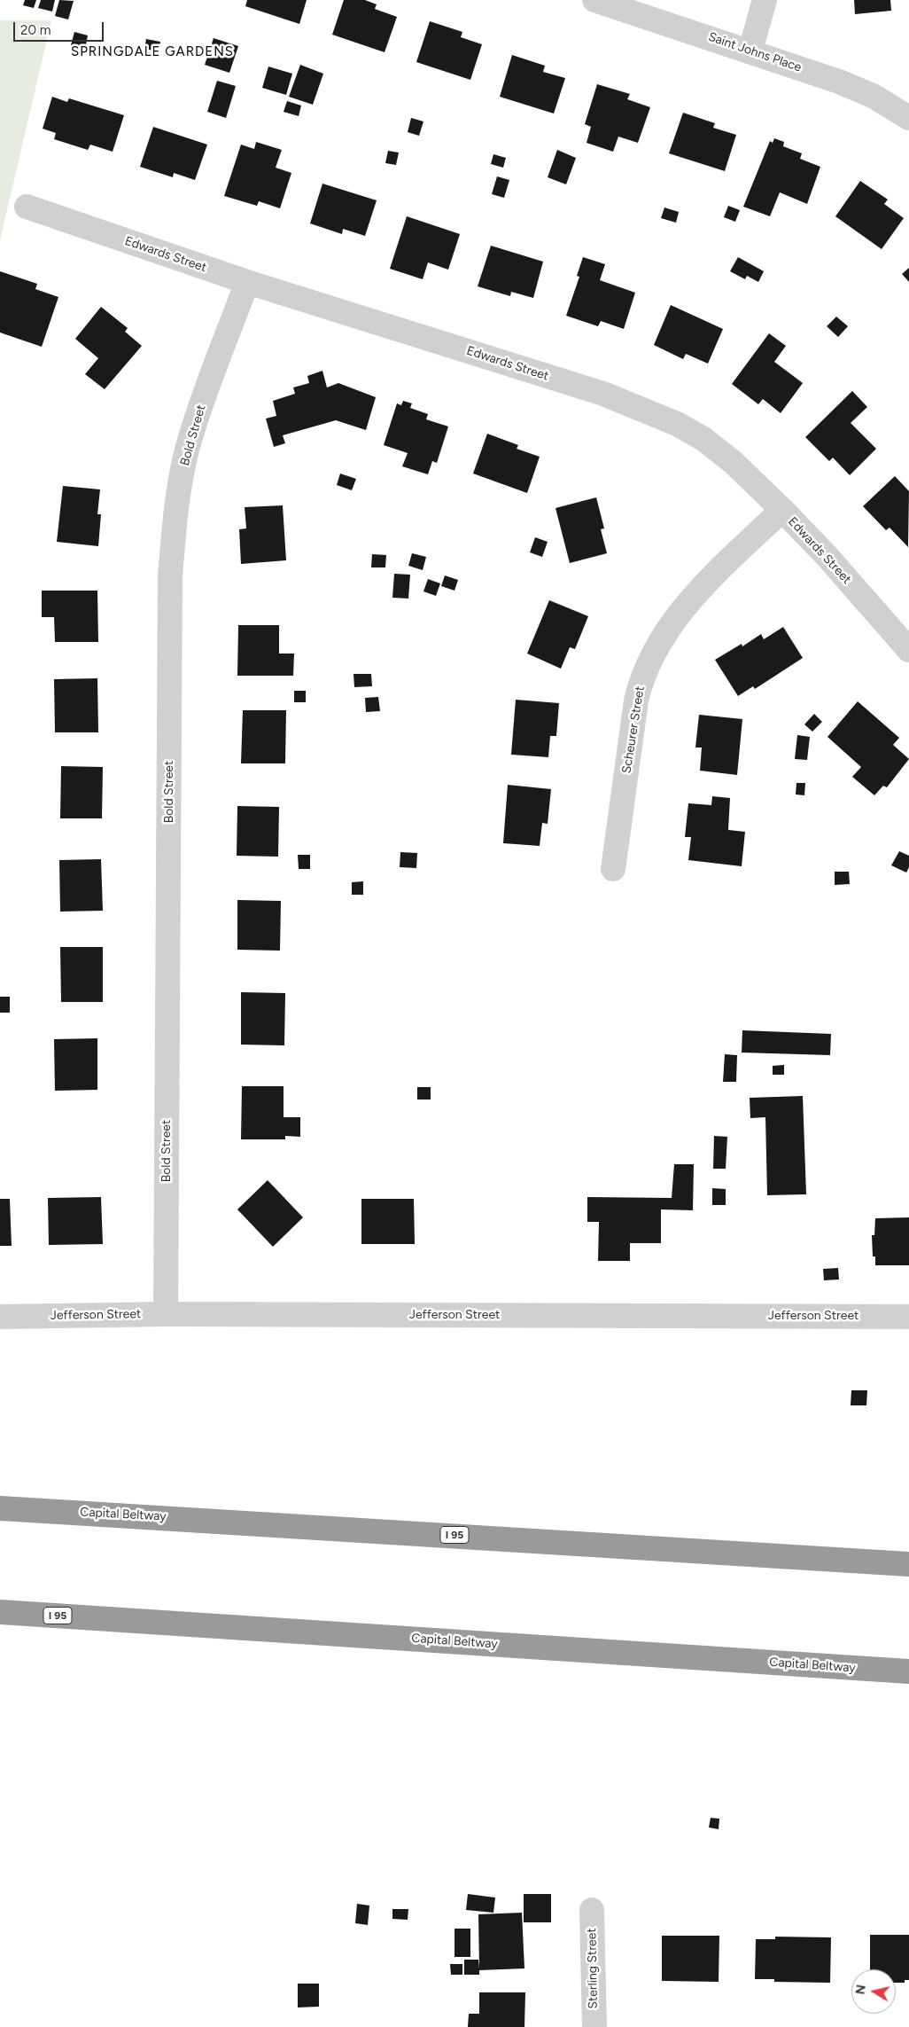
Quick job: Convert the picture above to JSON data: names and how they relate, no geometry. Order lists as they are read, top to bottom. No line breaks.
{"streets":{"highway":["Capital Beltway","I 95"],"street":["Saint Johns Place","Edwards Street","Bold Street","Scheurer Street","Jefferson Street","Sterling Street"]},"crossings":[["Edwards Street","Bold Street"],["Edwards Street","Scheurer Street"],["Bold Street","Jefferson Street"]],"districts":["SPRINGDALE GARDENS"],"scale_bar":"20 m","north":"left"}
